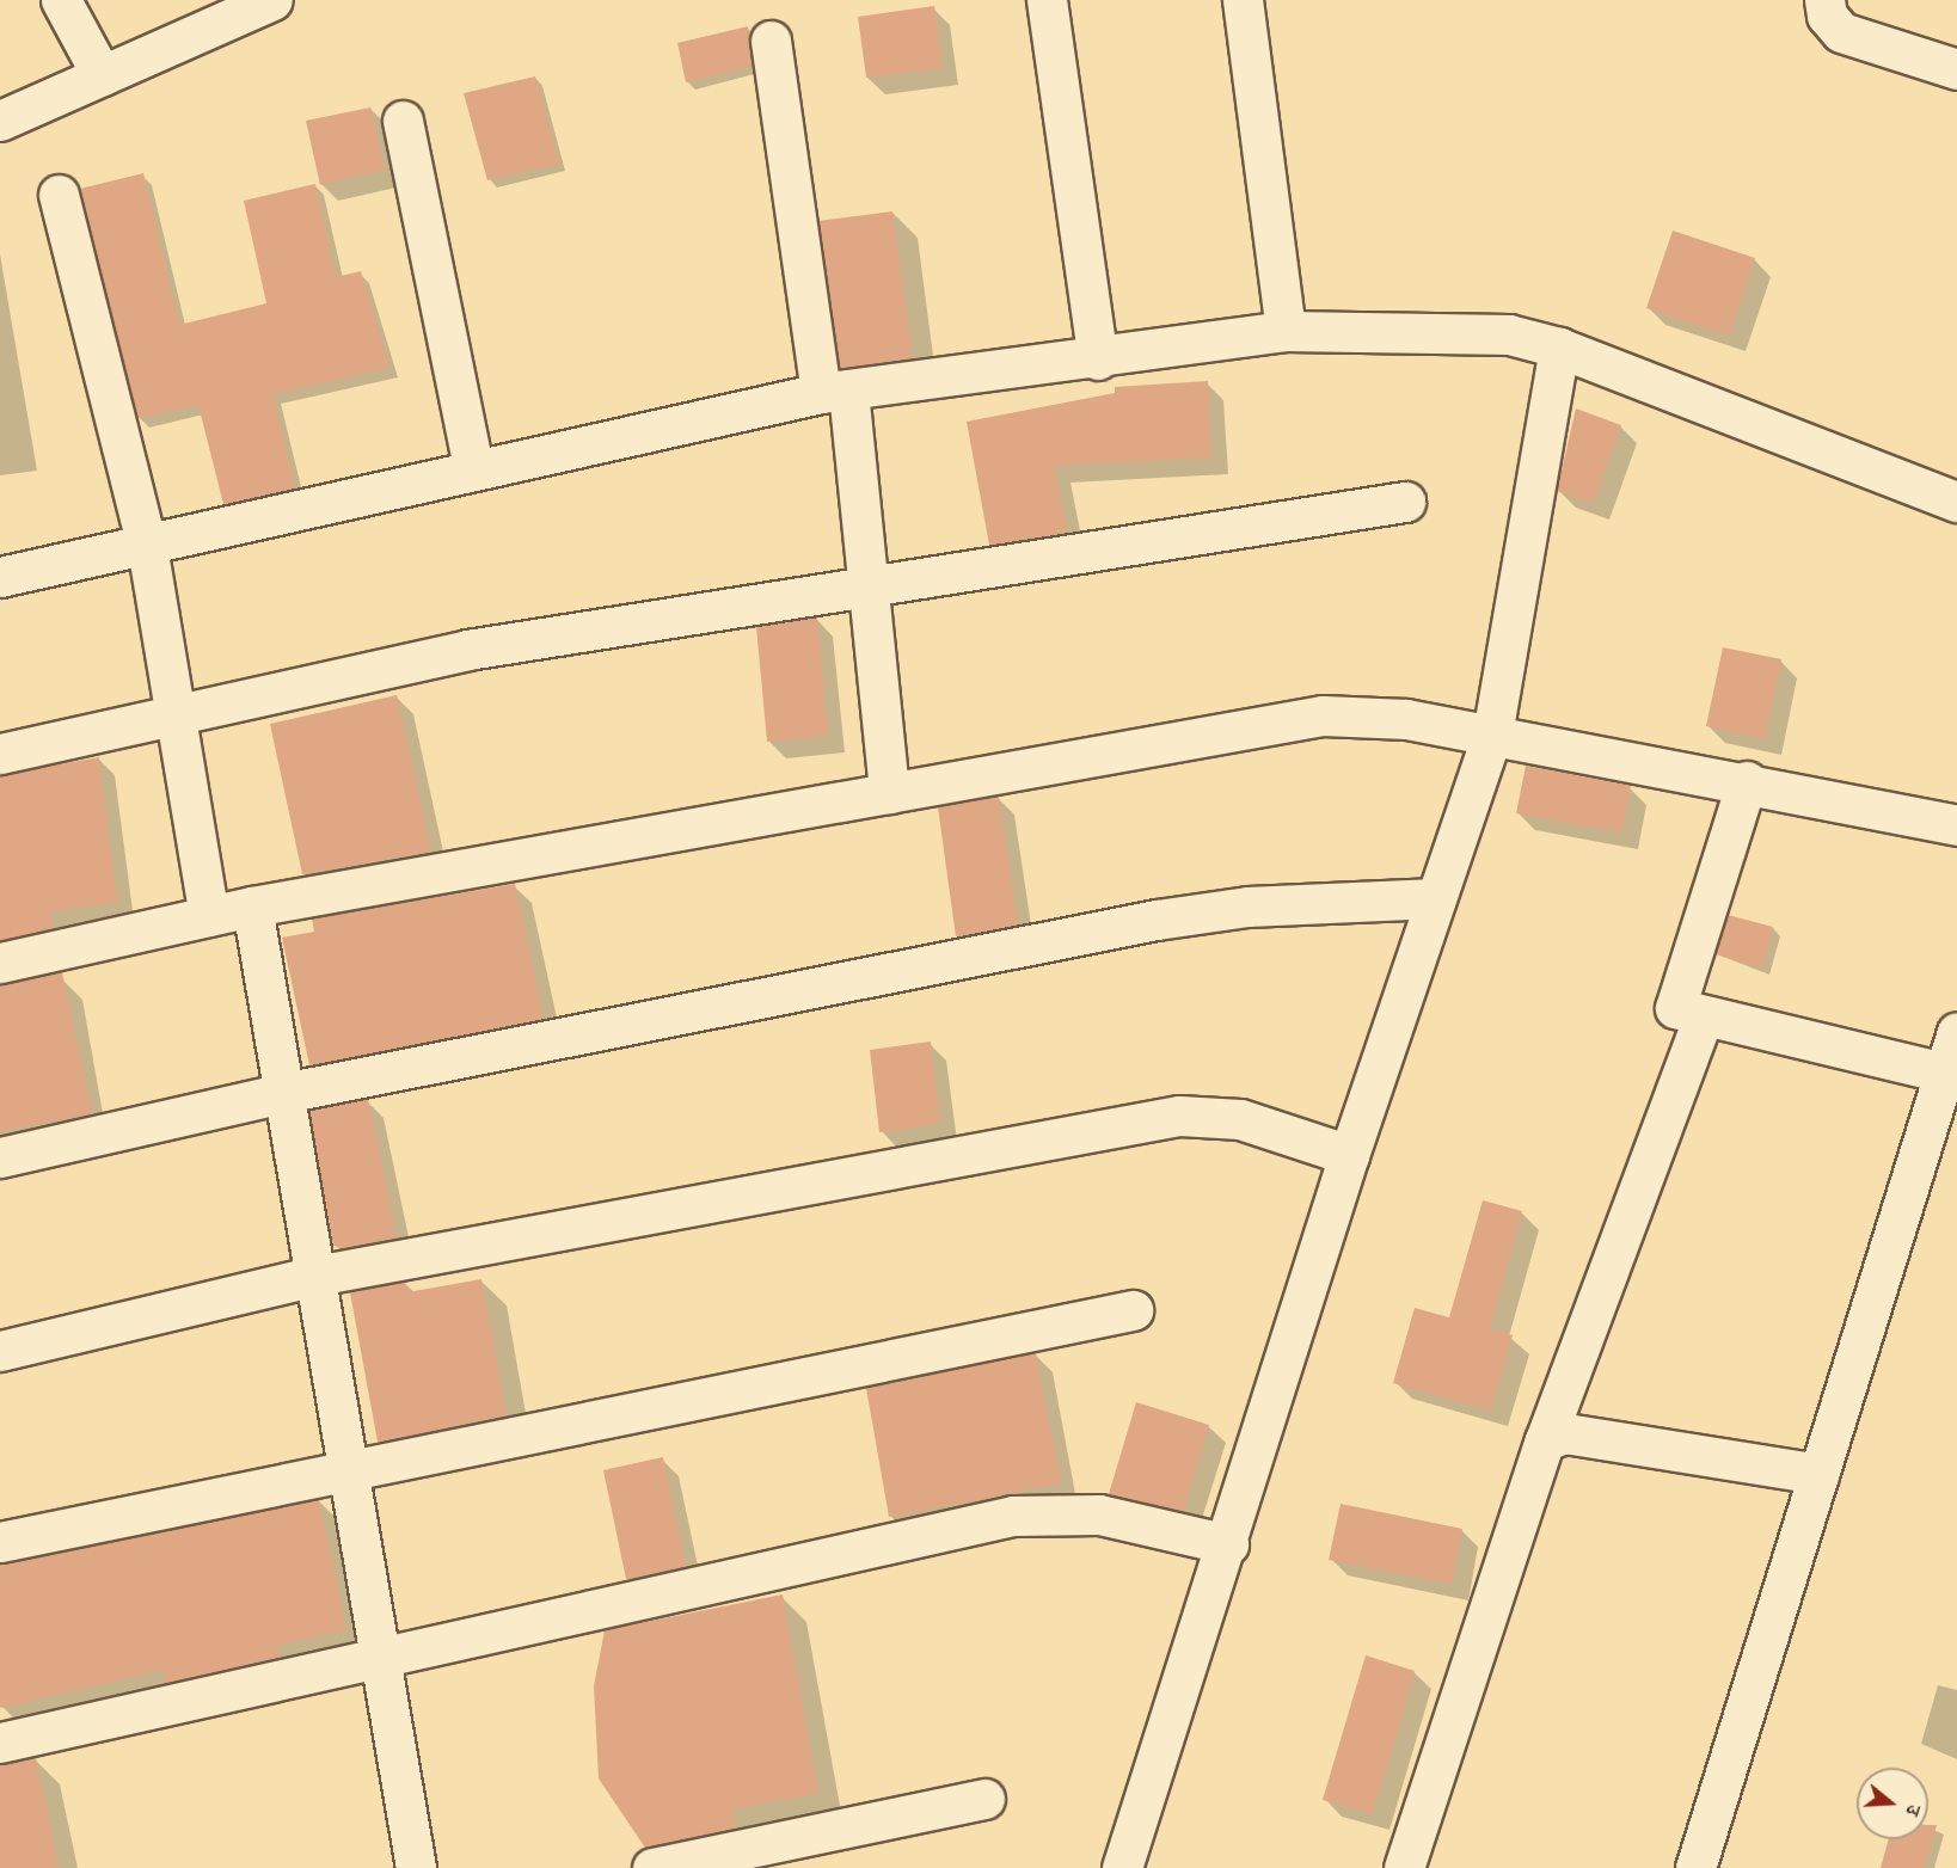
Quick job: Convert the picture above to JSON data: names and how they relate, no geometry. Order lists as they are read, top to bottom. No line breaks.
{"north":"right"}
